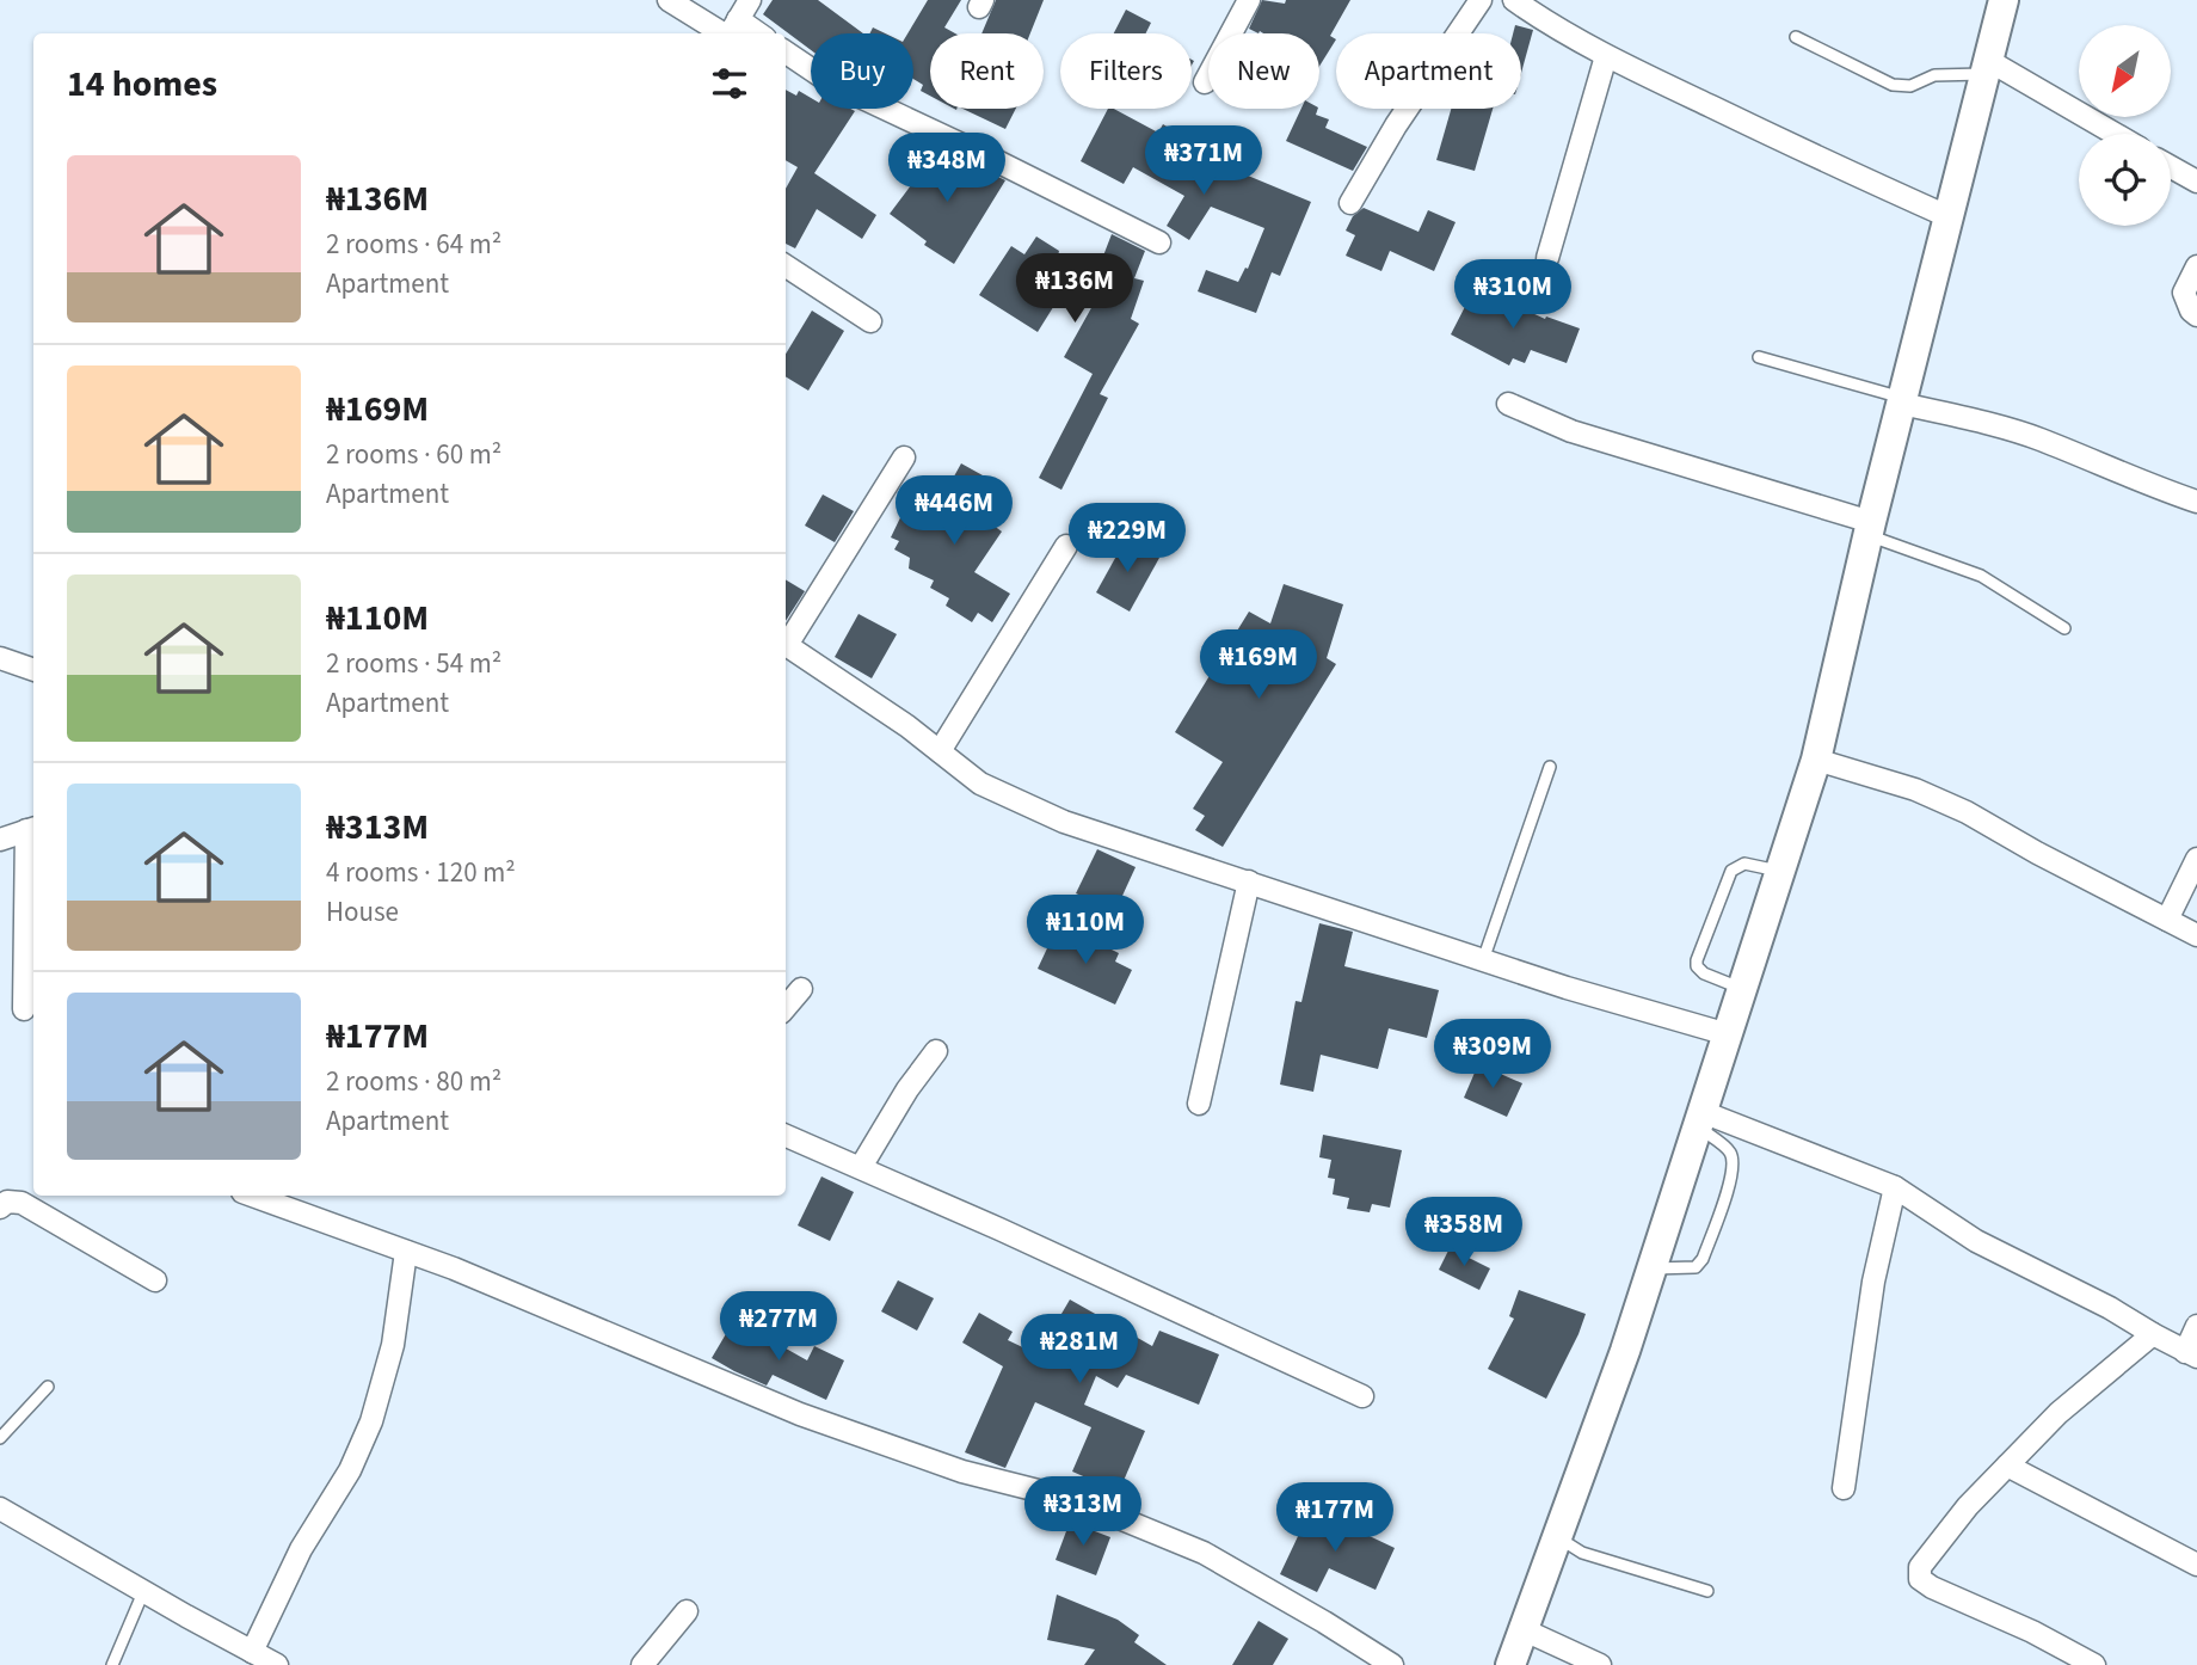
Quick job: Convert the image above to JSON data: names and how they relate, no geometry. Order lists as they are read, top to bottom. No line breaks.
{"north":"bottom left","page":{"chip":["Buy","Rent","Filters","New","Apartment"],"heading":"14 homes","price":["₦371M","₦348M","₦136M","₦310M","₦446M","₦229M","₦169M","₦110M","₦309M","₦358M","₦277M","₦281M","₦313M","₦177M"],"list":[{"name":"₦136M","note":"2 rooms · 64 m² · Apartment"},{"name":"₦169M","note":"2 rooms · 60 m² · Apartment"},{"name":"₦110M","note":"2 rooms · 54 m² · Apartment"},{"name":"₦313M","note":"4 rooms · 120 m² · House"},{"name":"₦177M","note":"2 rooms · 80 m² · Apartment"}]}}
